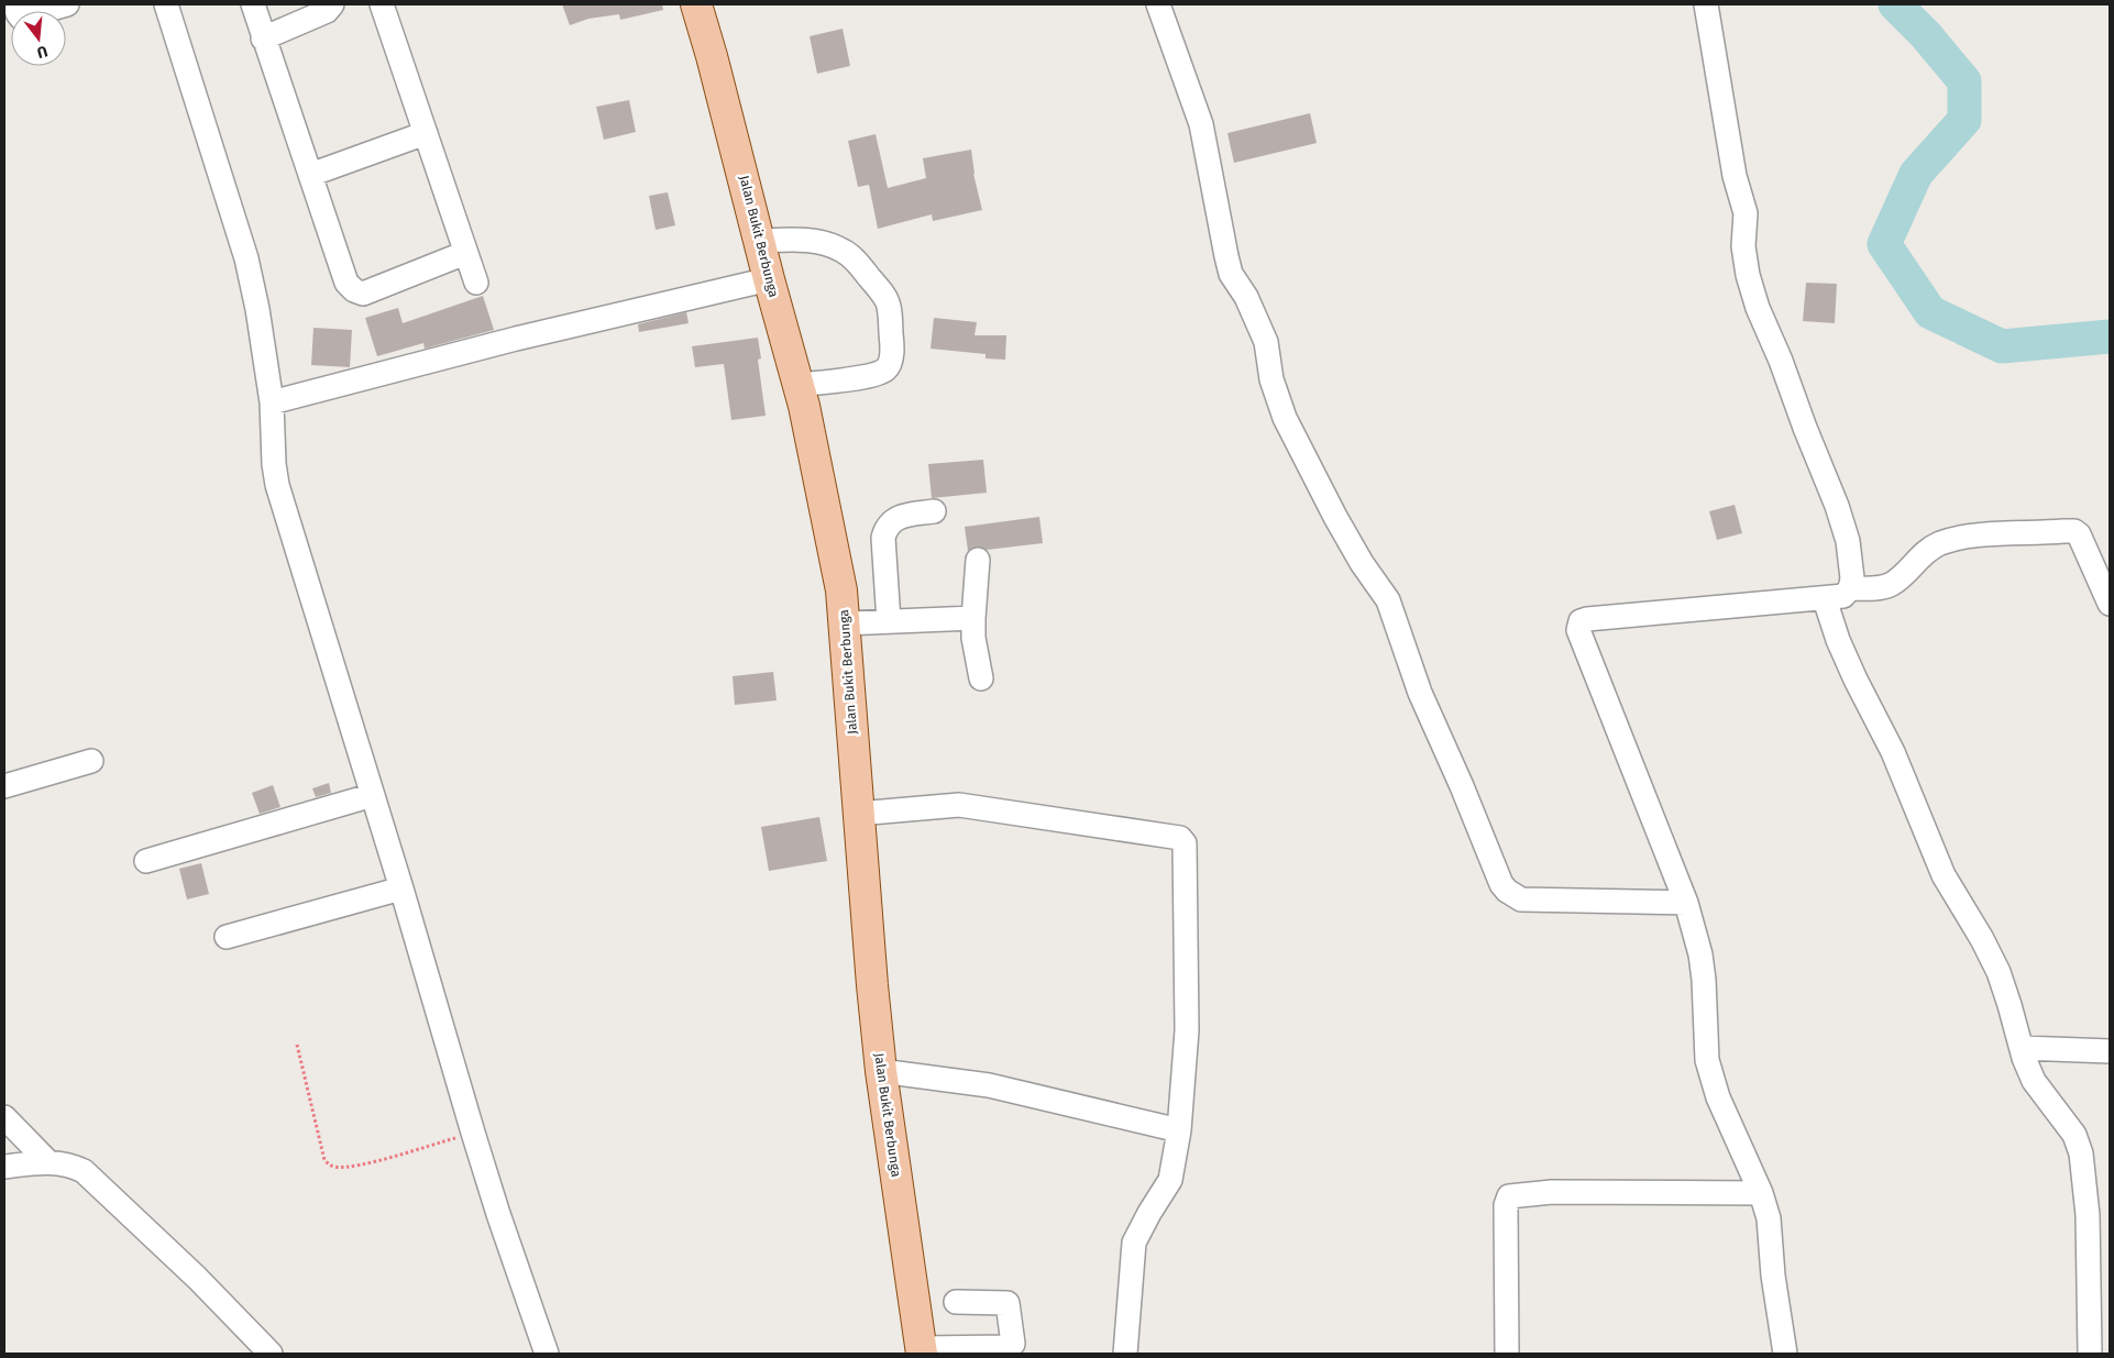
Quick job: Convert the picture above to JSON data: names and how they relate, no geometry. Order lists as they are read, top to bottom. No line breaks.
{"streets":{"main road":["Jalan Bukit Berbunga"]},"north":"bottom"}
